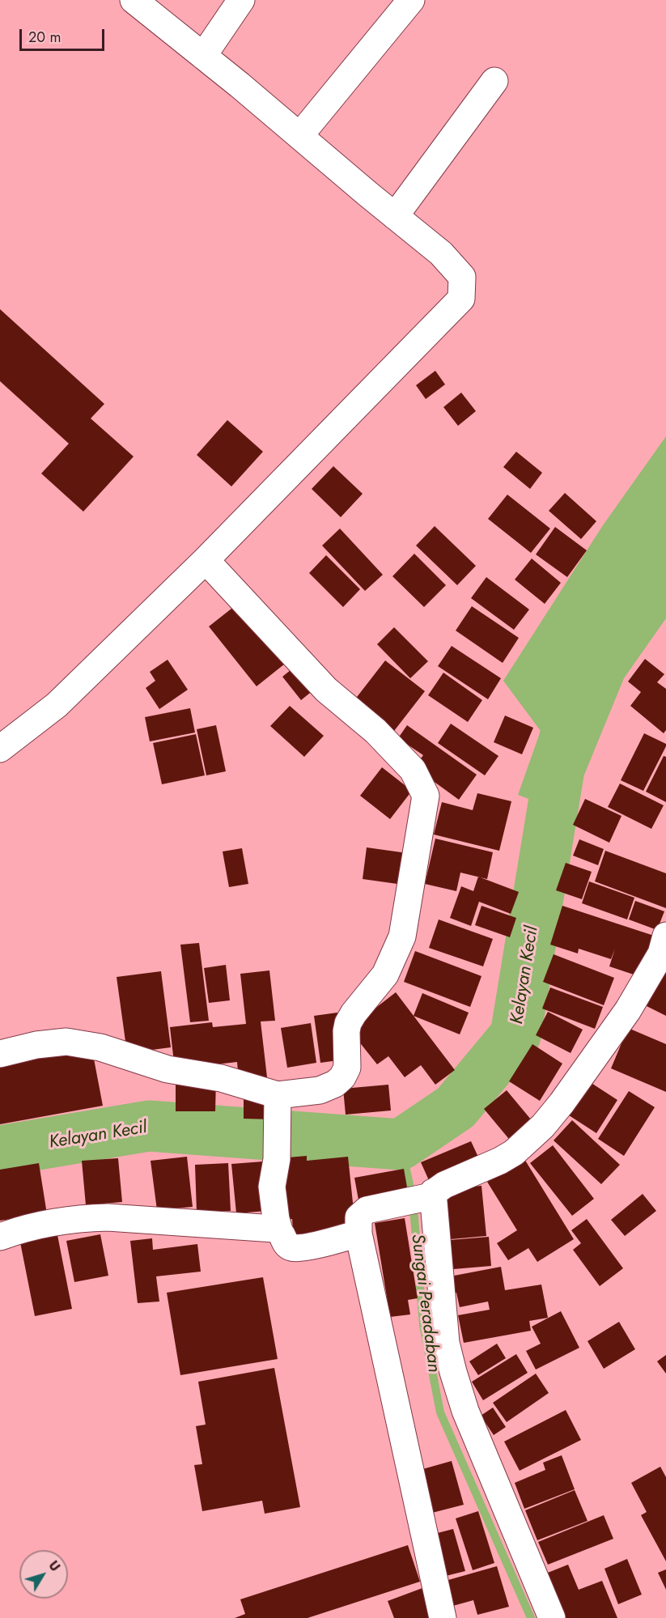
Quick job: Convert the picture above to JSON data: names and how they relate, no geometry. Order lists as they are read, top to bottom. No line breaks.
{"water":["Kelayan Kecil","Sungai Peradaban"],"scale_bar":"20 m","north":"top right"}
